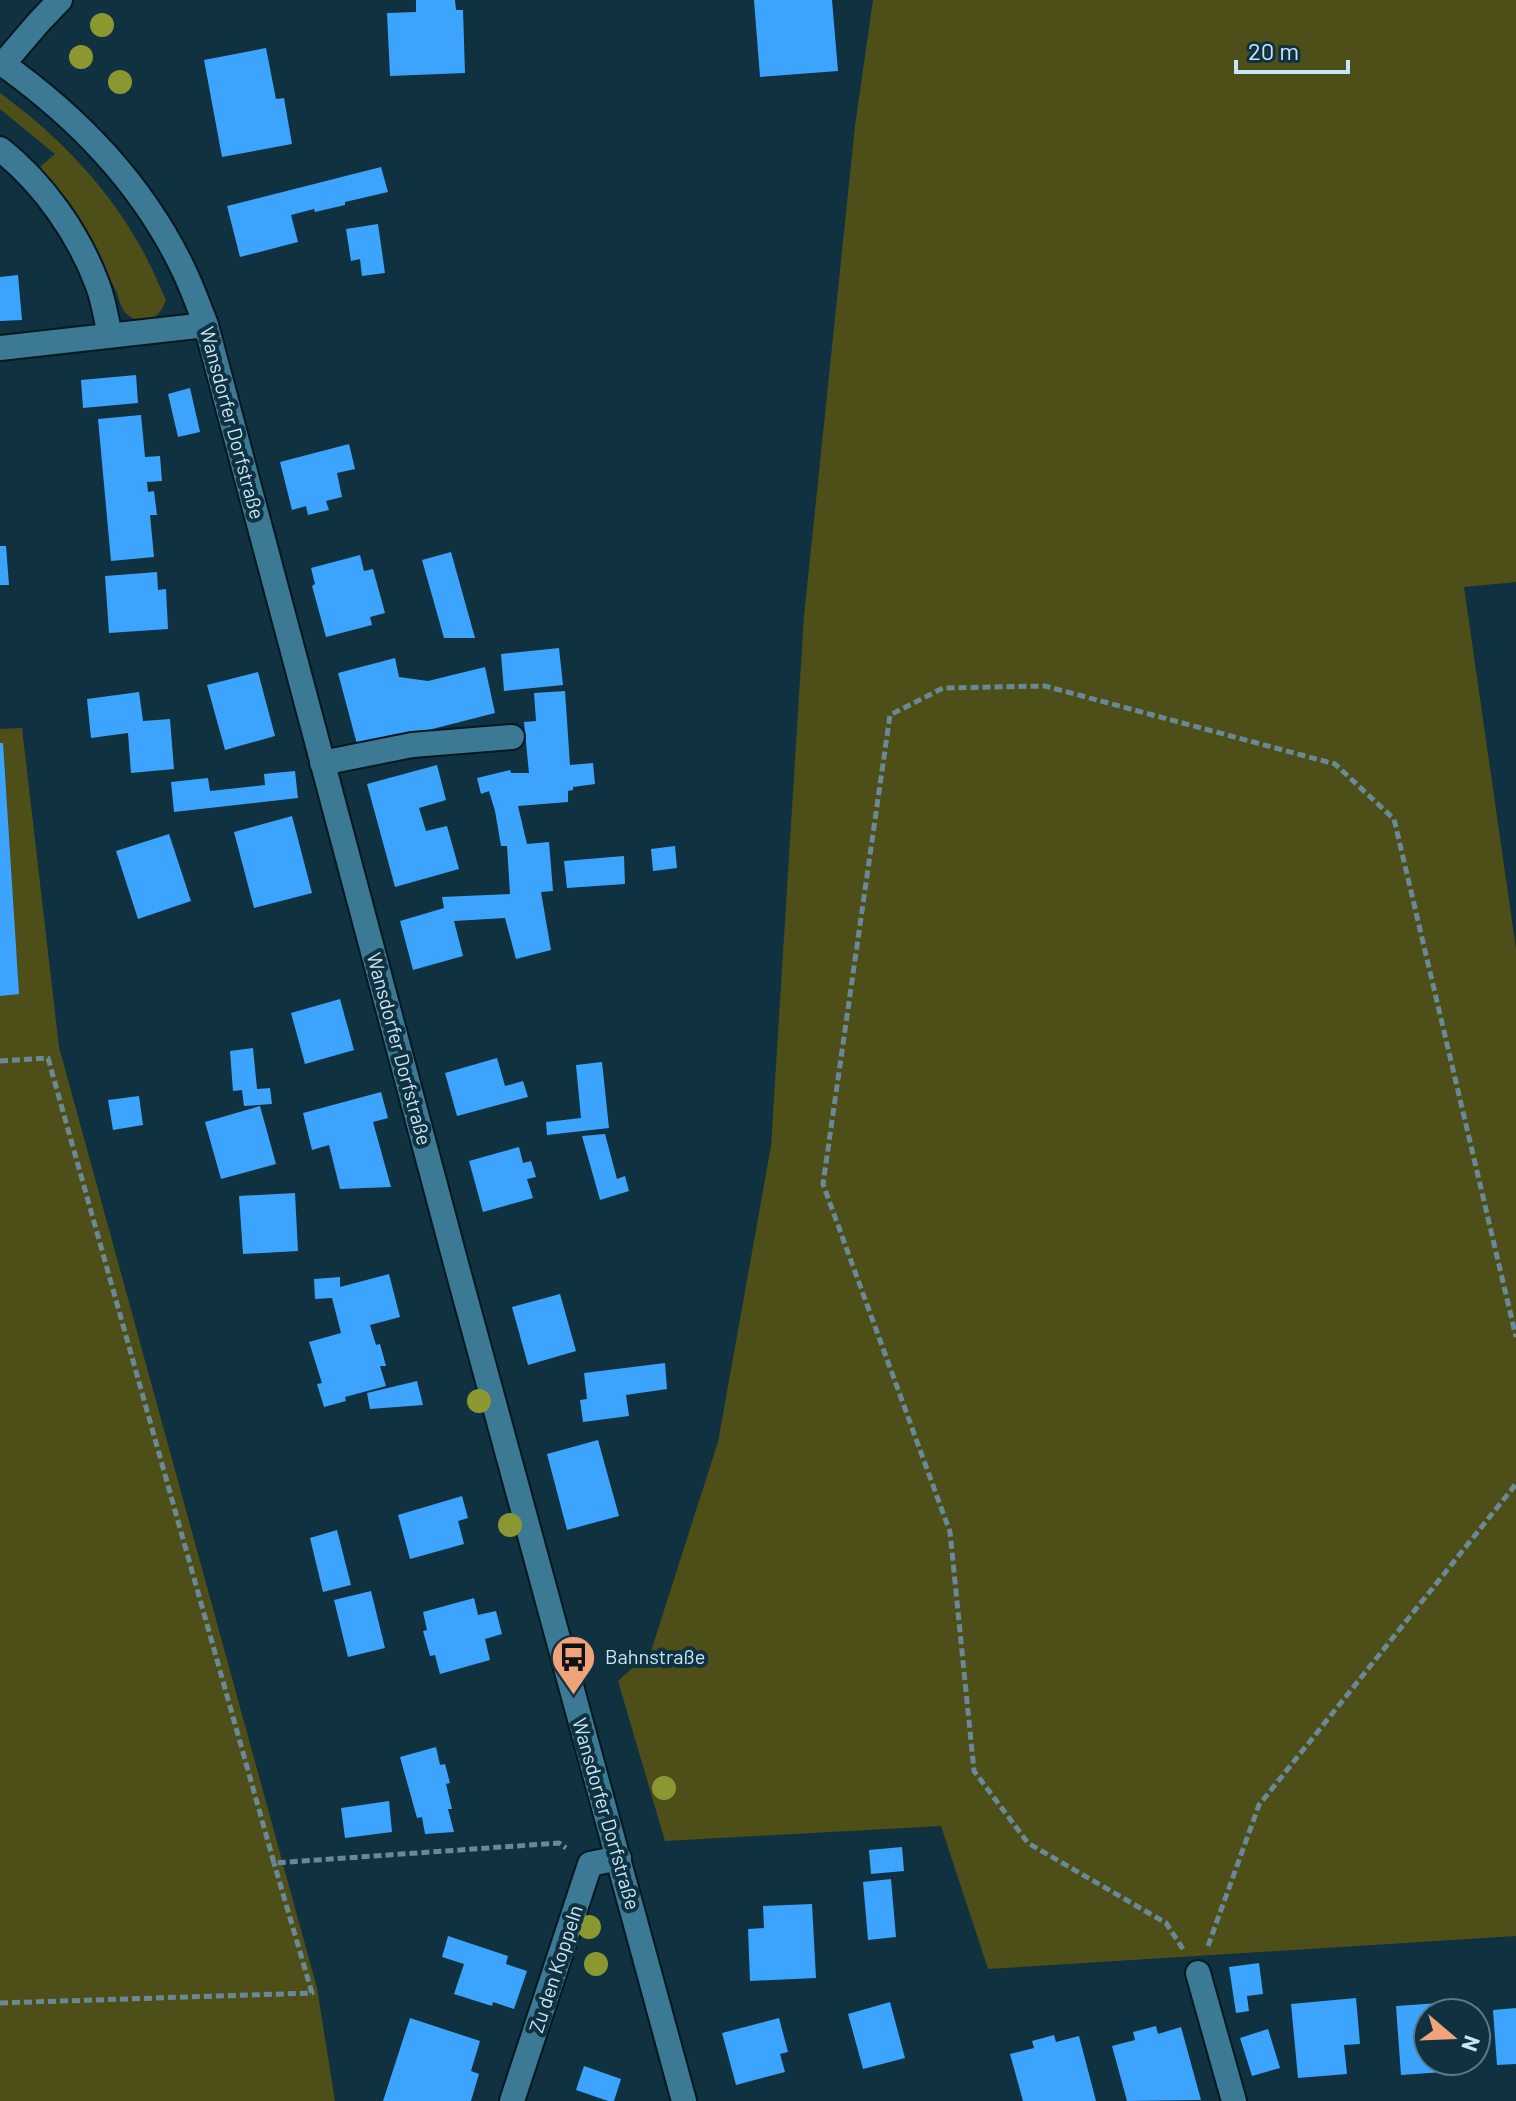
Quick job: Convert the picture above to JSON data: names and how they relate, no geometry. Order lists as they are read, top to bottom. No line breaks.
{"streets":{"street":["Wansdorfer Dorfstraße","Zu den Koppeln"]},"places":{"bus stop":["Bahnstraße"]},"scale_bar":"20 m","north":"right"}
